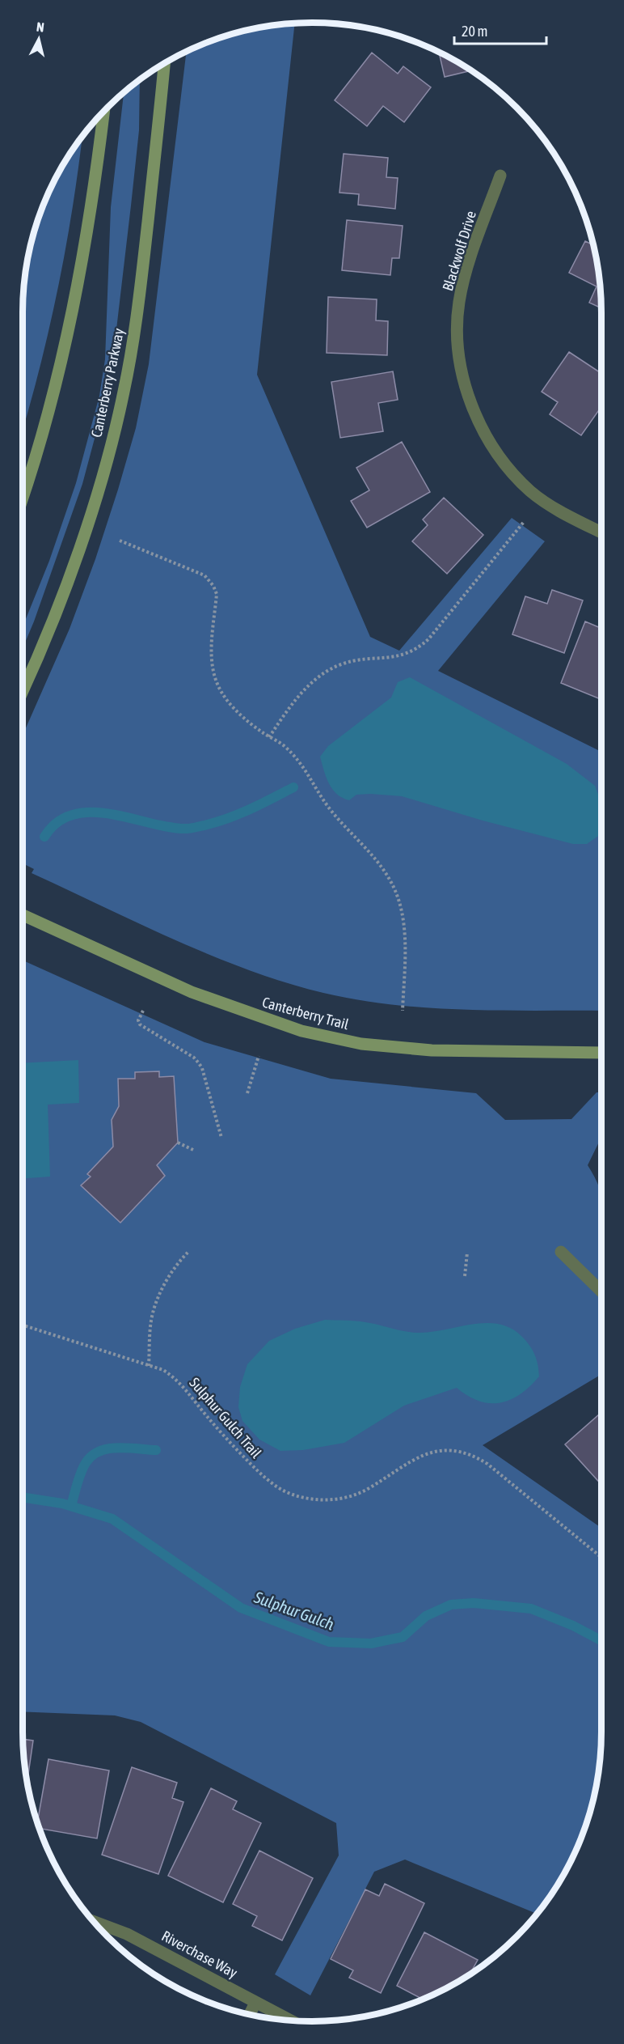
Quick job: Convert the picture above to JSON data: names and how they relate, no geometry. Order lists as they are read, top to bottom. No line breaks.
{"streets":{"street":["Blackwolf Drive","Canterberry Parkway","Canterberry Trail","Riverchase Way"],"path":["Sulphur Gulch Trail"]},"water":["Sulphur Gulch"],"scale_bar":"20 m","north":"top"}
